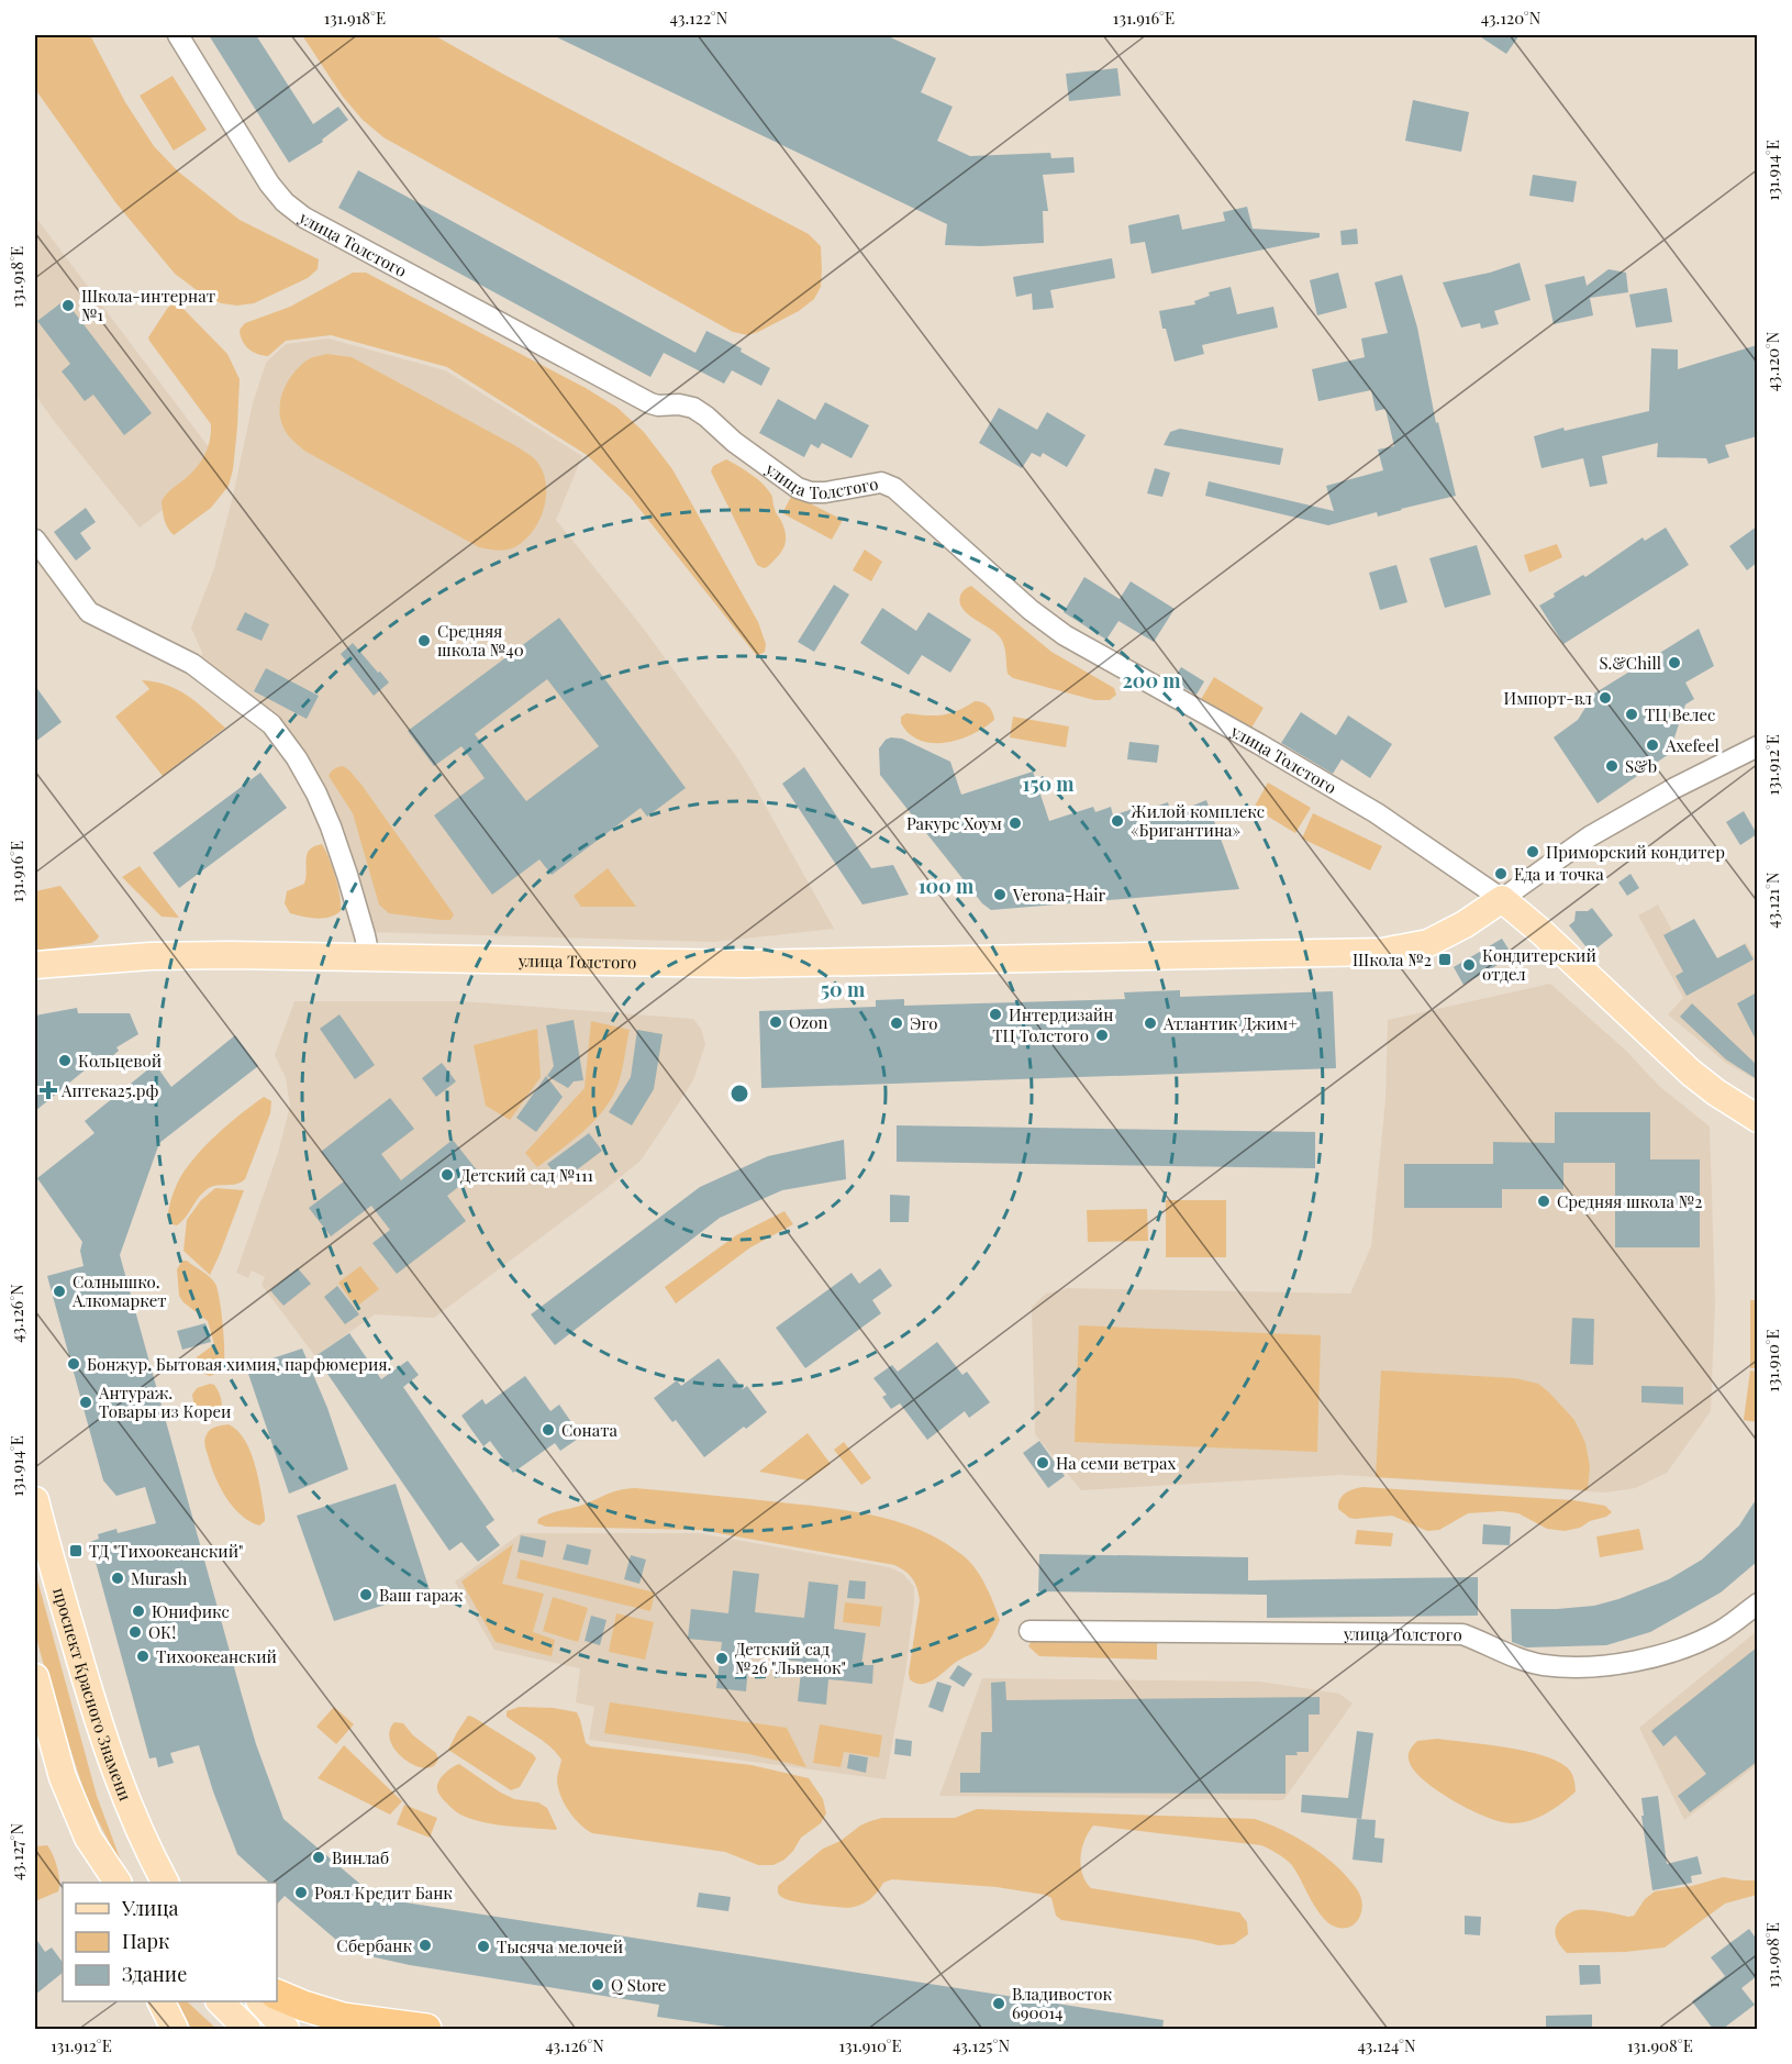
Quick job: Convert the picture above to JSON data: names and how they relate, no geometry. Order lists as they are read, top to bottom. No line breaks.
{"streets":{"main road":["улица Толстого","проспект Красного Знамени"]},"places":{"other":["Школа-интернат №1","Средняя школа №40","S.&Chill","Импорт-вл","ТЦ Велес","Axefeel","S&b","Жилой комплекс «Бригантина»","Ракурс Хоум","Приморский кондитер","Еда и точка","Verona-Hair","Кондитерский отдел","Интердизайн","Ozon","Эго","Атлантик Джим+","ТЦ Толстого","Кольцевой","Детский сад №111","Средняя школа №2","Солнышко. Алкомаркет","Бонжур. Бытовая химия, парфюмерия.","Антураж. Товары из Кореи","Соната","На семи ветрах","Murash","Ваш гараж","Юнификс","ОК!","Тихоокеанский","Детский сад №26 \"Львенок\"","Винлаб","Роял Кредит Банк","Сбербанк","Тысяча мелочей","Q Store","Владивосток 690014"],"transit":["Школа №2","ТД \"Тихоокеанский\""],"health":["Аптека25.рф"]},"legend":["Улица","Парк","Здание"],"coordinates":["131.918°E","43.122°N","131.916°E","43.120°N","131.914°E","131.912°E","43.121°N","43.126°N","131.910°E","43.127°N","131.908°E","43.125°N","43.124°N"],"rings":["200 m","150 m","100 m","50 m"]}
